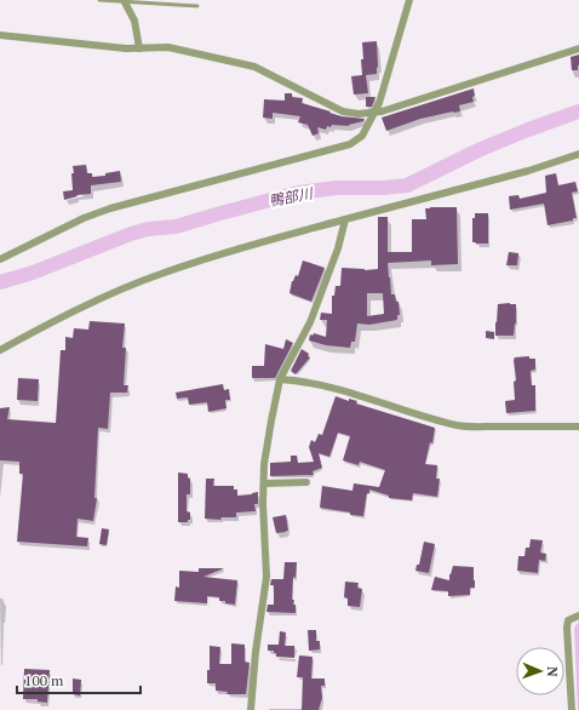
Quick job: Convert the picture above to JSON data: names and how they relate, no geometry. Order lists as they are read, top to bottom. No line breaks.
{"water":["鴨部川"],"scale_bar":"100 m","north":"right"}
